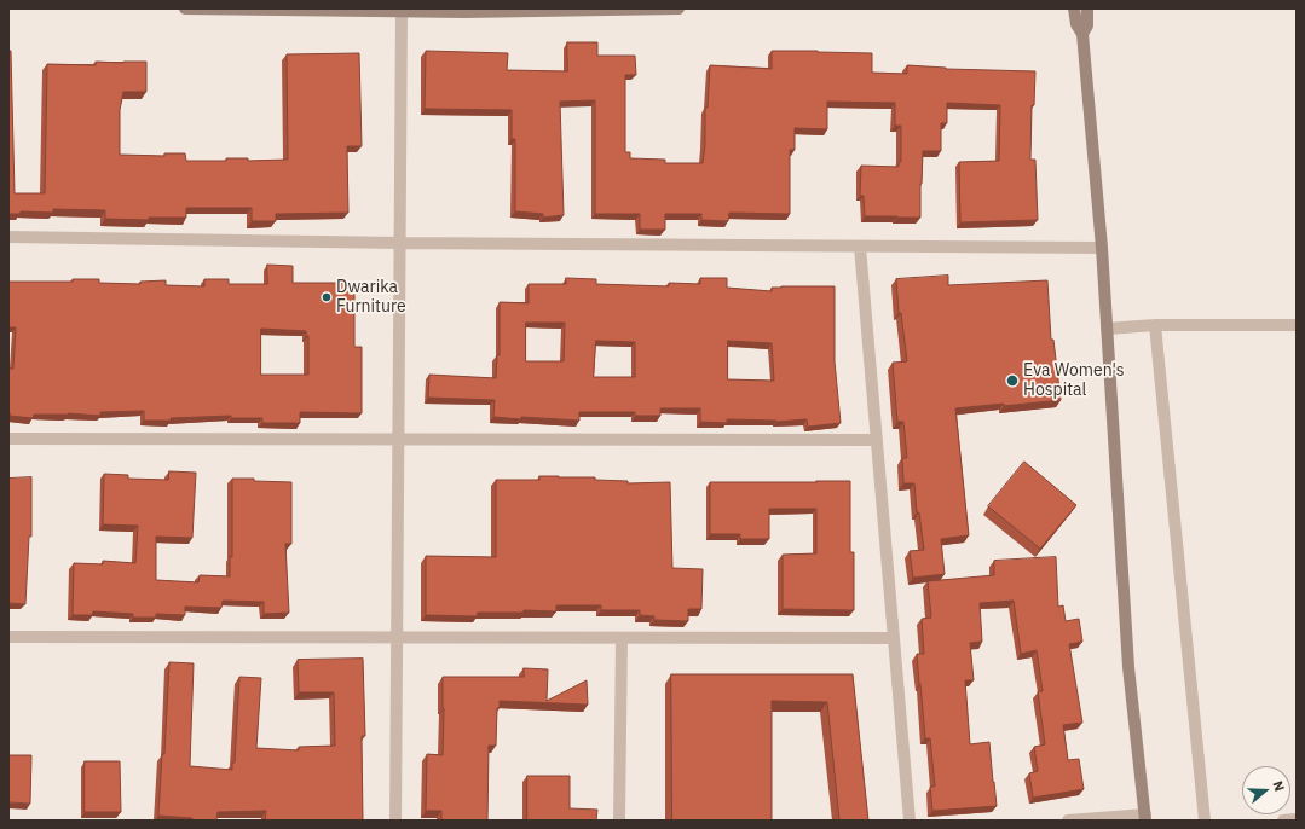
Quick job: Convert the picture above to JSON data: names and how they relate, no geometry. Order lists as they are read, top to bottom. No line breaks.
{"places":["Dwarika Furniture","Eva Women's Hospital"],"north":"right"}
